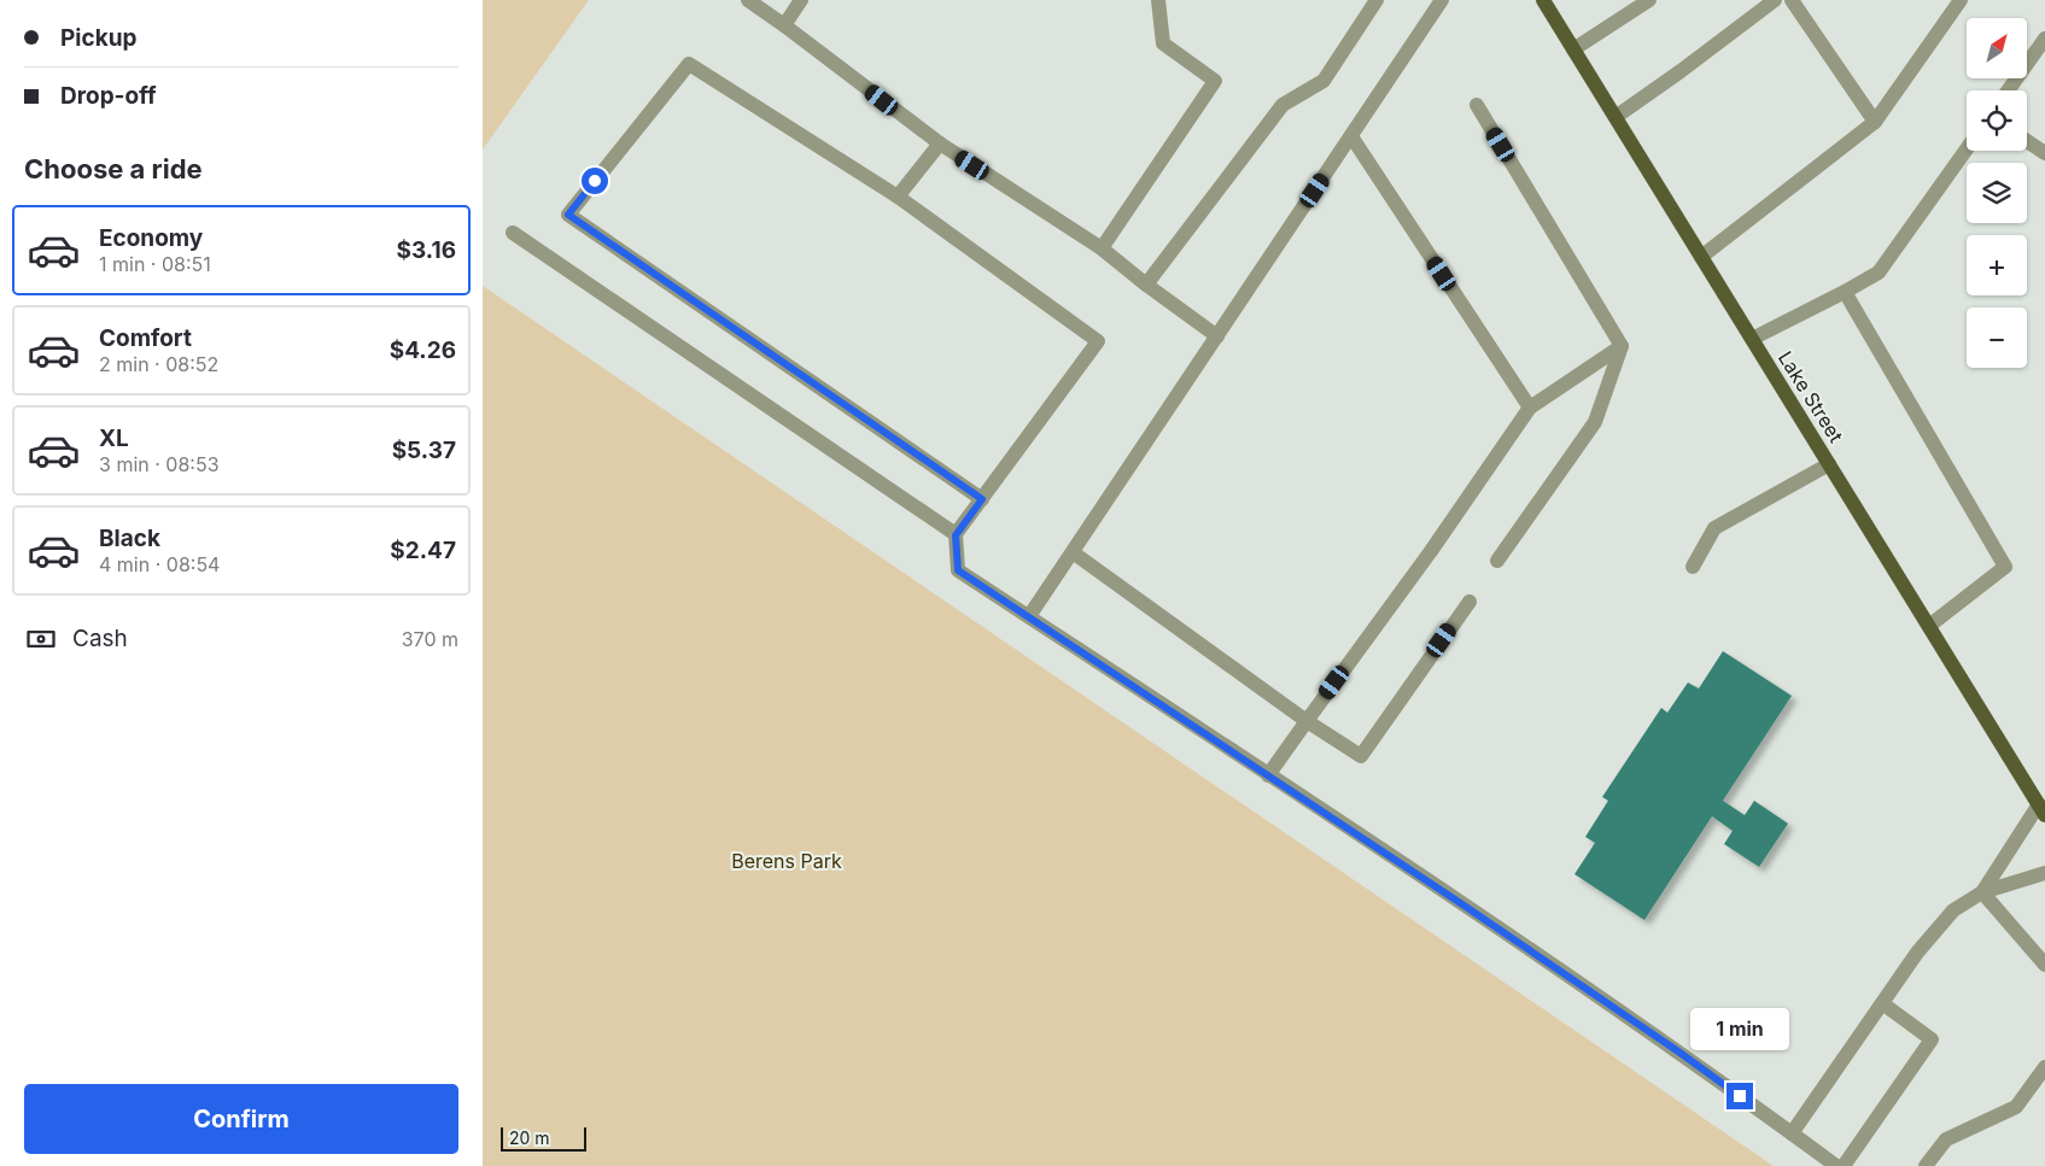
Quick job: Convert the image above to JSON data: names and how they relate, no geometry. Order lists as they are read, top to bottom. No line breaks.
{"streets":{"main road":["Lake Street"]},"parks":["Berens Park"],"scale_bar":"20 m","north":"top right","page":{"banner":["Pickup","Drop-off"],"map_buttons":["+","−"],"heading":"Choose a ride","list":[{"name":"Economy","note":"1 min · 08:51","value":"$3.16"},{"name":"Comfort","note":"2 min · 08:52","value":"$4.26"},{"name":"XL","note":"3 min · 08:53","value":"$5.37"},{"name":"Black","note":"4 min · 08:54","value":"$2.47"}],"pay":["Cash","370 m"],"bubble":"1 min","buttons":"Confirm","scale":"20 m"}}
